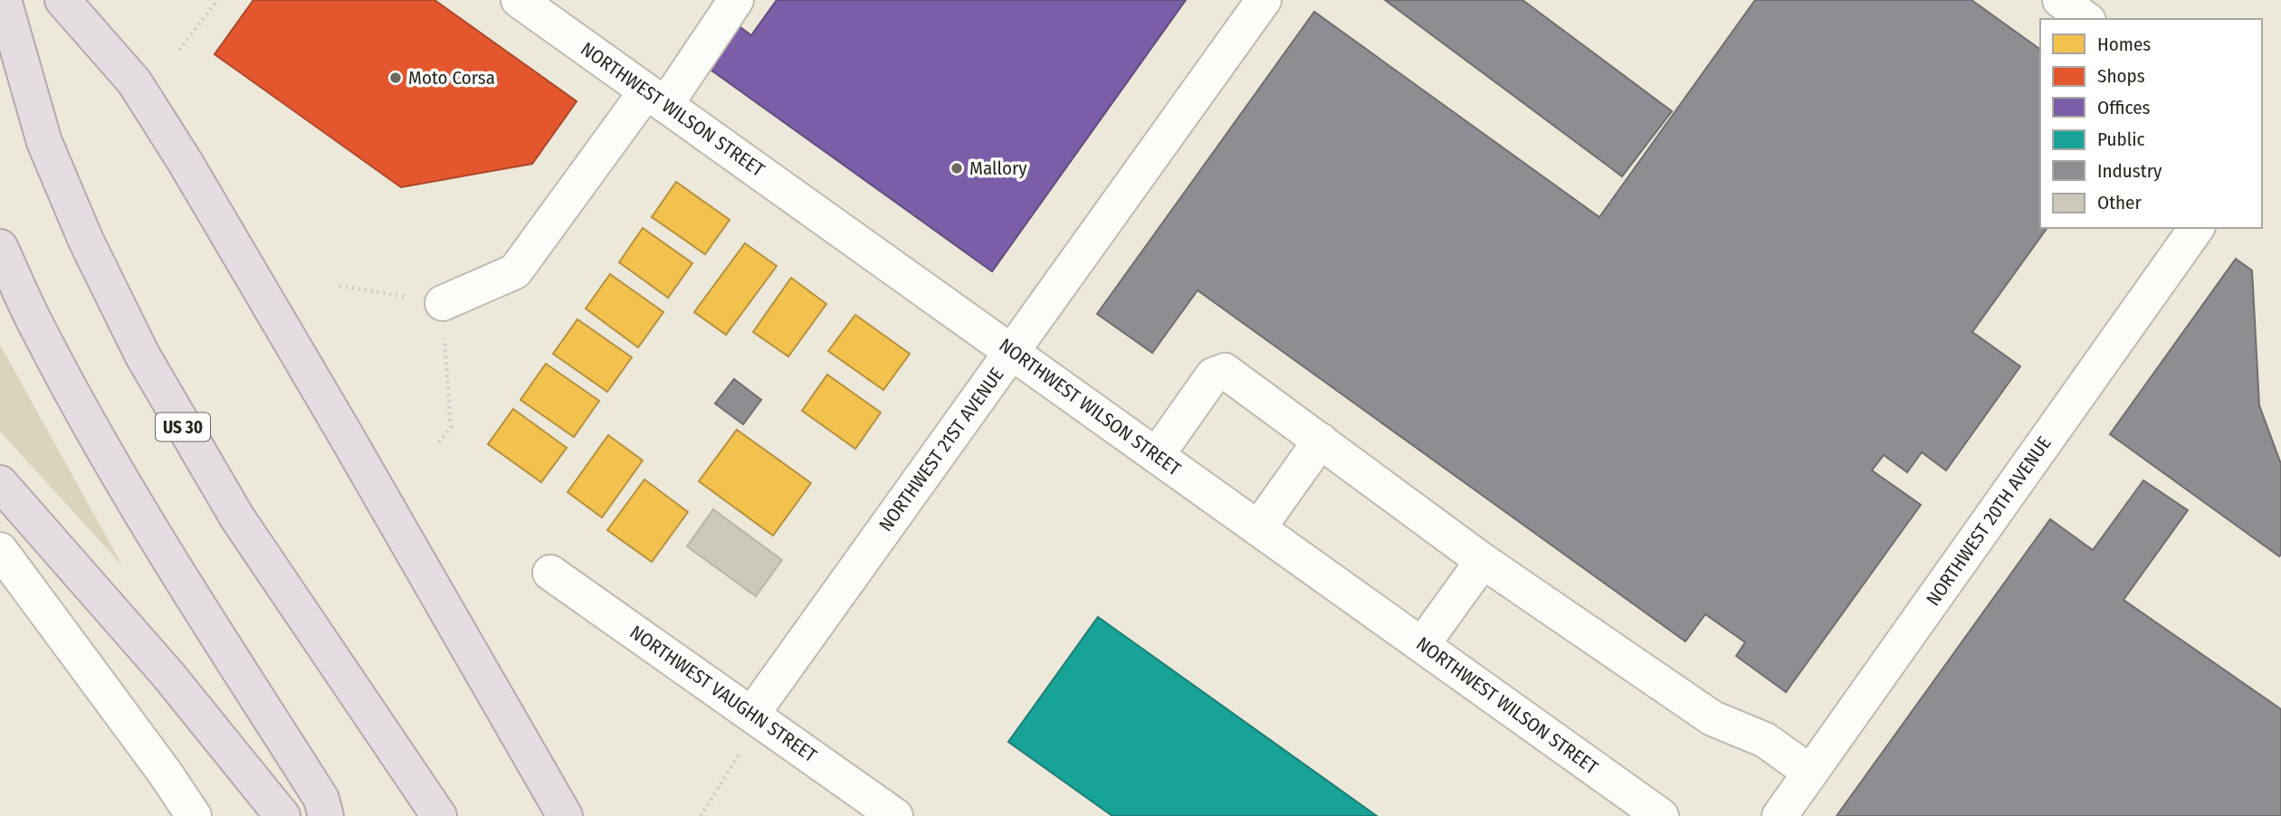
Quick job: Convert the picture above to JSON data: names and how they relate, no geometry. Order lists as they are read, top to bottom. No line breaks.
{"streets":{"highway":["US 30"],"street":["NORTHWEST WILSON STREET","NORTHWEST 21ST AVENUE","NORTHWEST 20TH AVENUE","NORTHWEST VAUGHN STREET"]},"crossings":[["NORTHWEST WILSON STREET","NORTHWEST 21ST AVENUE"],["NORTHWEST 21ST AVENUE","NORTHWEST VAUGHN STREET"]],"places":["Moto Corsa","Mallory"],"legend":["Homes","Shops","Offices","Public","Industry","Other"]}
